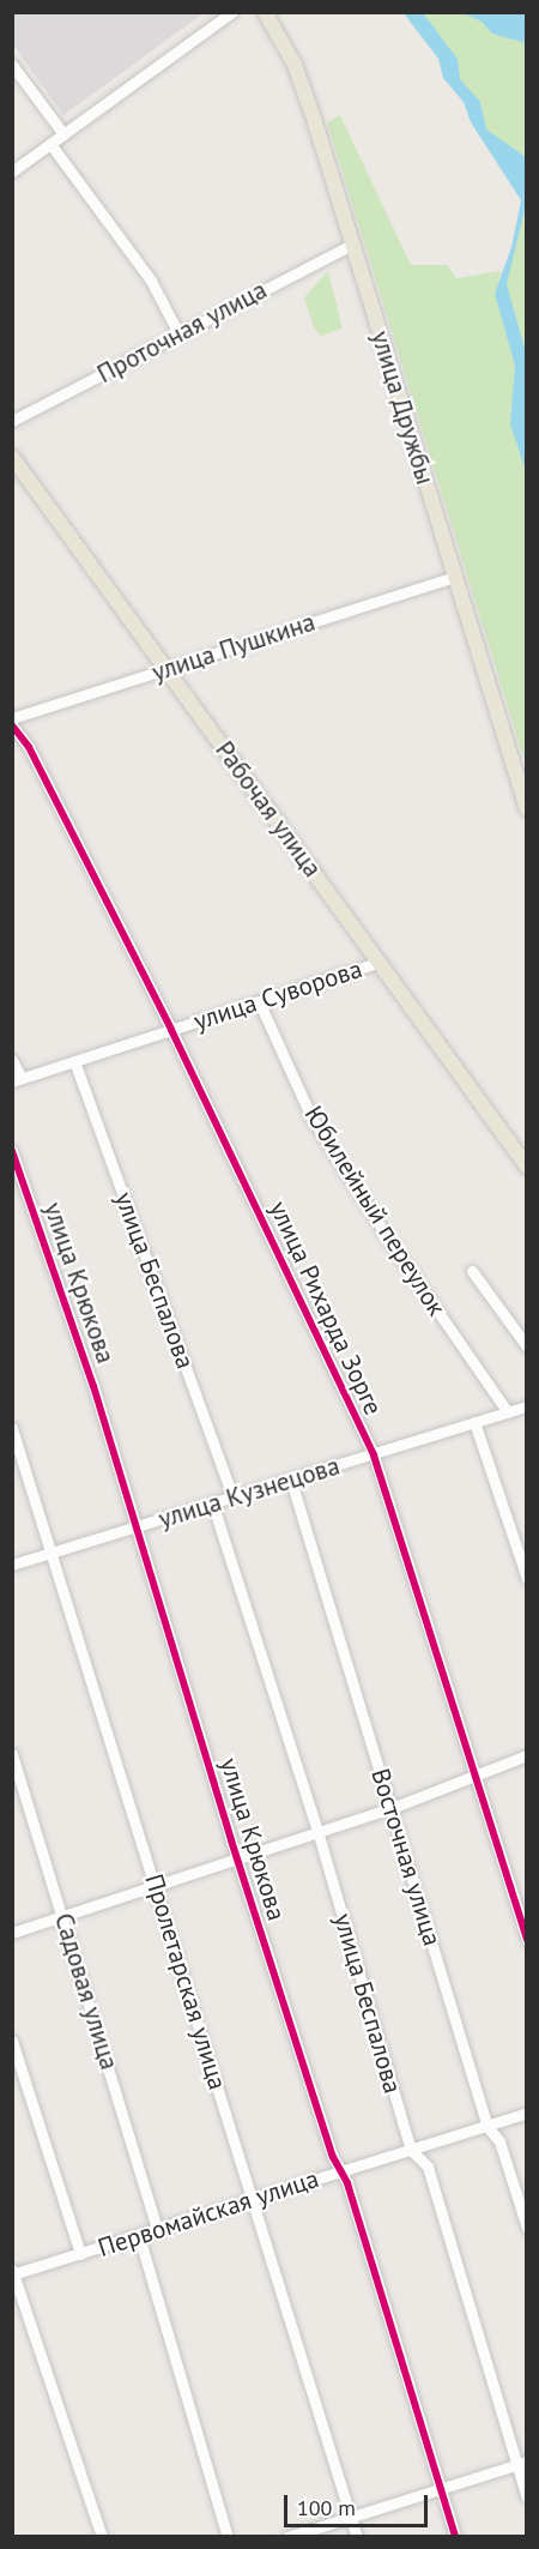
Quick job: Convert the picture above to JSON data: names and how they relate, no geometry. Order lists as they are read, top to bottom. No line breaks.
{"streets":{"main road":["улица Дружбы","Рабочая улица"],"street":["Проточная улица","улица Пушкина","улица Суворова","Юбилейный переулок","улица Беспалова","улица Крюкова","улица Рихарда Зорге","улица Кузнецова","Восточная улица","Пролетарская улица","Садовая улица","Первомайская улица"]},"crossings":[["Проточная улица","улица Дружбы"],["улица Дружбы","улица Пушкина"],["улица Пушкина","Рабочая улица"],["Рабочая улица","улица Суворова"],["улица Суворова","Юбилейный переулок"],["улица Суворова","улица Беспалова"],["улица Суворова","улица Рихарда Зорге"],["Юбилейный переулок","улица Кузнецова"],["улица Беспалова","улица Кузнецова"],["улица Беспалова","Первомайская улица"],["улица Крюкова","улица Кузнецова"],["улица Крюкова","Первомайская улица"],["улица Рихарда Зорге","улица Кузнецова"],["улица Кузнецова","Восточная улица"],["улица Кузнецова","Пролетарская улица"],["Восточная улица","Первомайская улица"],["Пролетарская улица","Первомайская улица"],["Садовая улица","Первомайская улица"]],"scale_bar":"100 m"}
